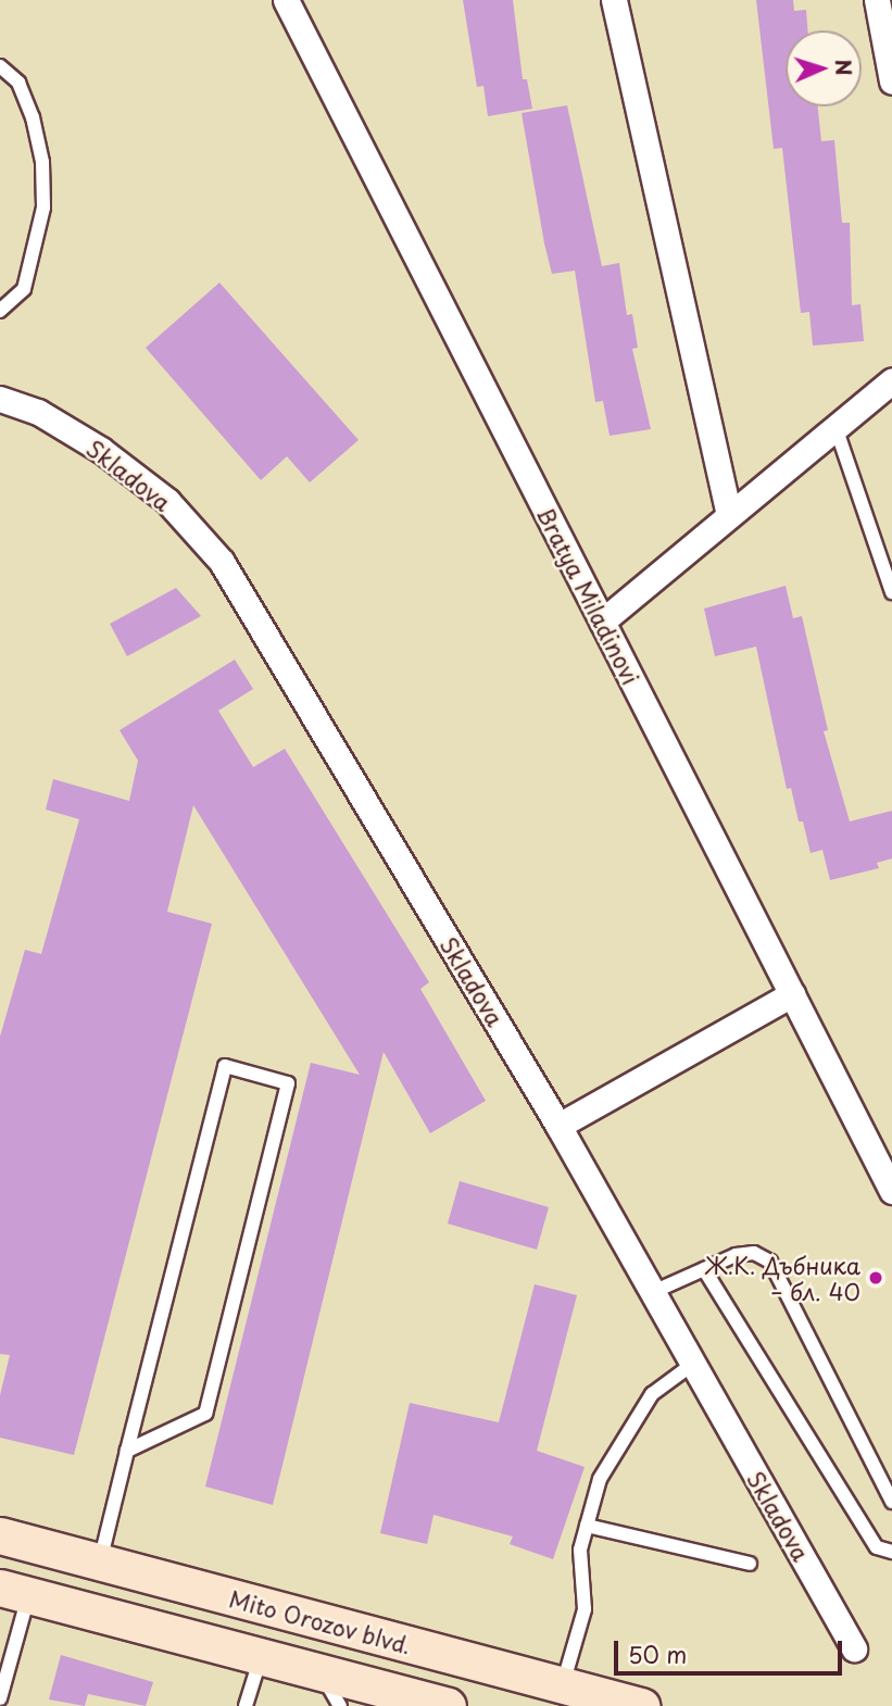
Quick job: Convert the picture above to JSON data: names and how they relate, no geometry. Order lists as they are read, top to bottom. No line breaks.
{"streets":{"main road":["Mito Orozov blvd."],"street":["Skladova","Bratya Miladinovi"]},"places":["Ж.К. Дъбника – бл. 40"],"scale_bar":"50 m","north":"right"}
